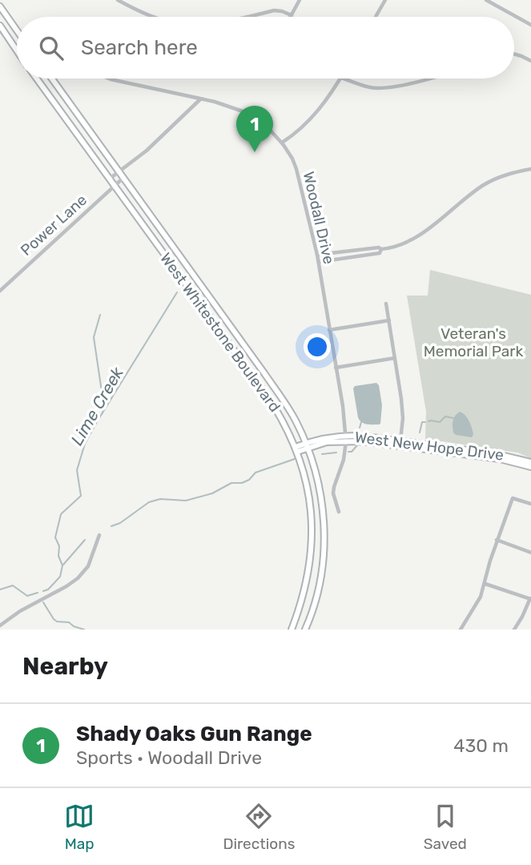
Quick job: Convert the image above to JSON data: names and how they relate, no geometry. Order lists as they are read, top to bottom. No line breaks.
{"streets":{"main road":["West Whitestone Boulevard","West New Hope Drive"],"street":["Woodall Drive","Power Lane"]},"crossings":[["Woodall Drive","West New Hope Drive"],["Power Lane","West Whitestone Boulevard"],["West Whitestone Boulevard","West New Hope Drive"]],"water":["Lime Creek"],"parks":["Veteran's Memorial Park"],"page":{"search":"Search here","pins":"1","heading":"Nearby","list":[{"mark":"1","name":"Shady Oaks Gun Range","note":"Sports · Woodall Drive","value":"430 m"}],"nav":["Map","Directions","Saved"]}}
